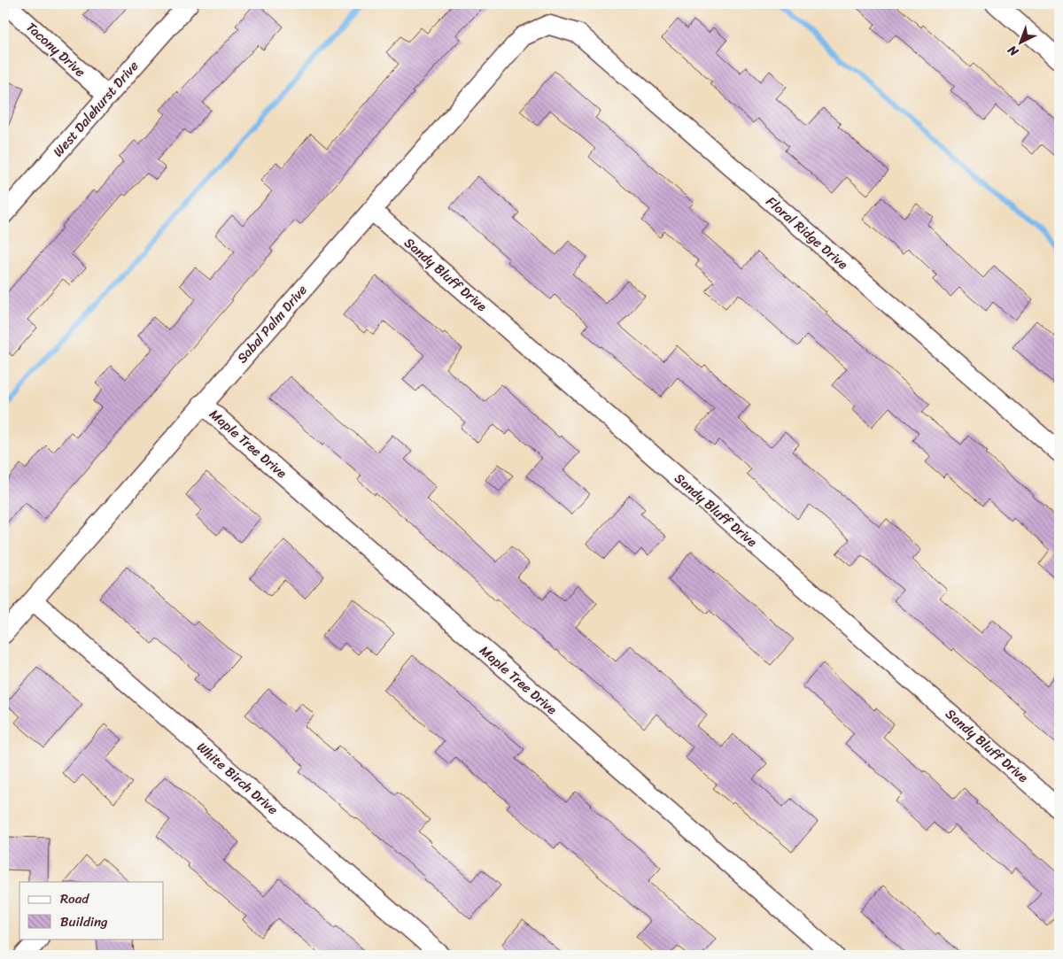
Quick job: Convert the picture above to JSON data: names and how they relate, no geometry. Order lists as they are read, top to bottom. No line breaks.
{"streets":{"street":["Tacony Drive","West Dalehurst Drive","Floral Ridge Drive","Sandy Bluff Drive","Sabal Palm Drive","Maple Tree Drive","White Birch Drive"]},"crossings":[["Tacony Drive","West Dalehurst Drive"],["Floral Ridge Drive","Sabal Palm Drive"],["Sandy Bluff Drive","Sabal Palm Drive"],["Sabal Palm Drive","Maple Tree Drive"],["Sabal Palm Drive","White Birch Drive"]],"legend":["Road","Building"],"north":"bottom left"}
